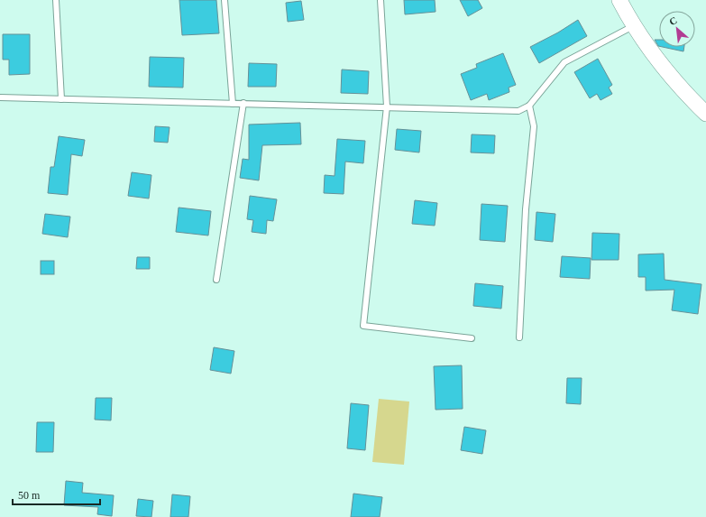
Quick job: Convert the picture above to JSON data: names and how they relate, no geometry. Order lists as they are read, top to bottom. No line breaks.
{"scale_bar":"50 m","north":"top left"}
